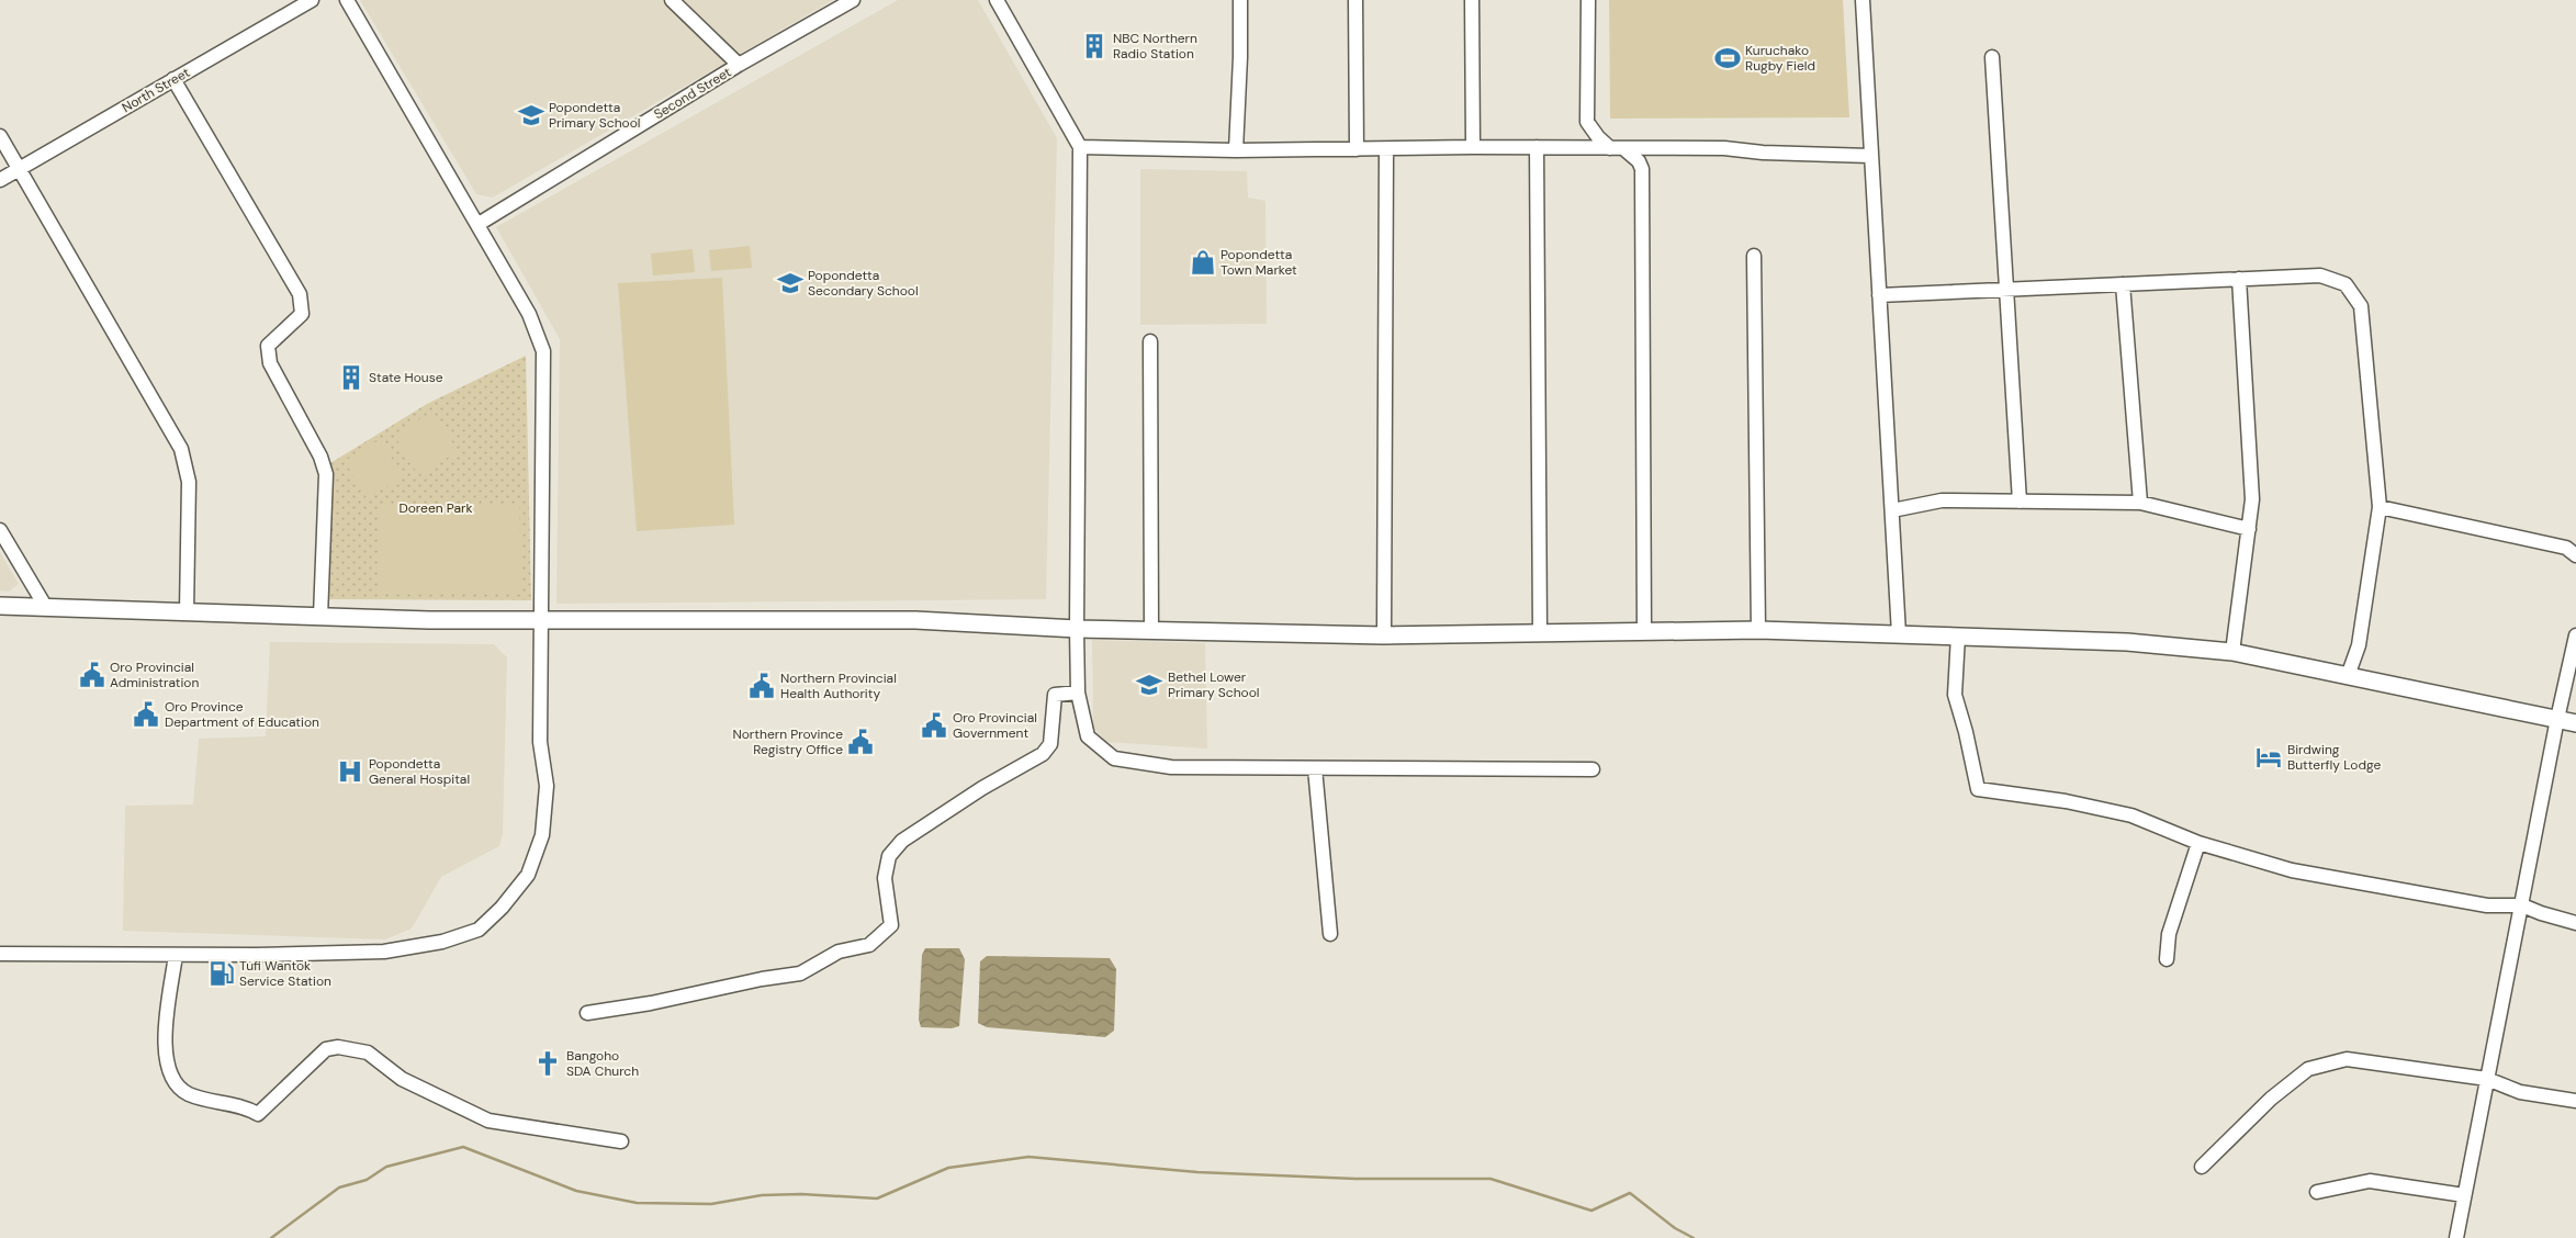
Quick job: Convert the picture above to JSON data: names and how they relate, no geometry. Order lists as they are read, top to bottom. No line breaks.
{"streets":{"street":["North Street","Second Street"]},"parks":["Doreen Park"],"places":{"building":["NBC Northern Radio Station","State House"],"sports":["Kuruchako Rugby Field"],"school or university":["Popondetta Primary School","Popondetta Secondary School","Bethel Lower Primary School"],"shop":["Popondetta Town Market"],"public building":["Oro Provincial Administration","Northern Provincial Health Authority","Oro Province Department of Education","Oro Provincial Government","Northern Province Registry Office"],"hotel":["Birdwing Butterfly Lodge"],"hospital":["Popondetta General Hospital"],"fuel station":["Tufi Wantok Service Station"],"church":["Bangoho SDA Church"]}}
